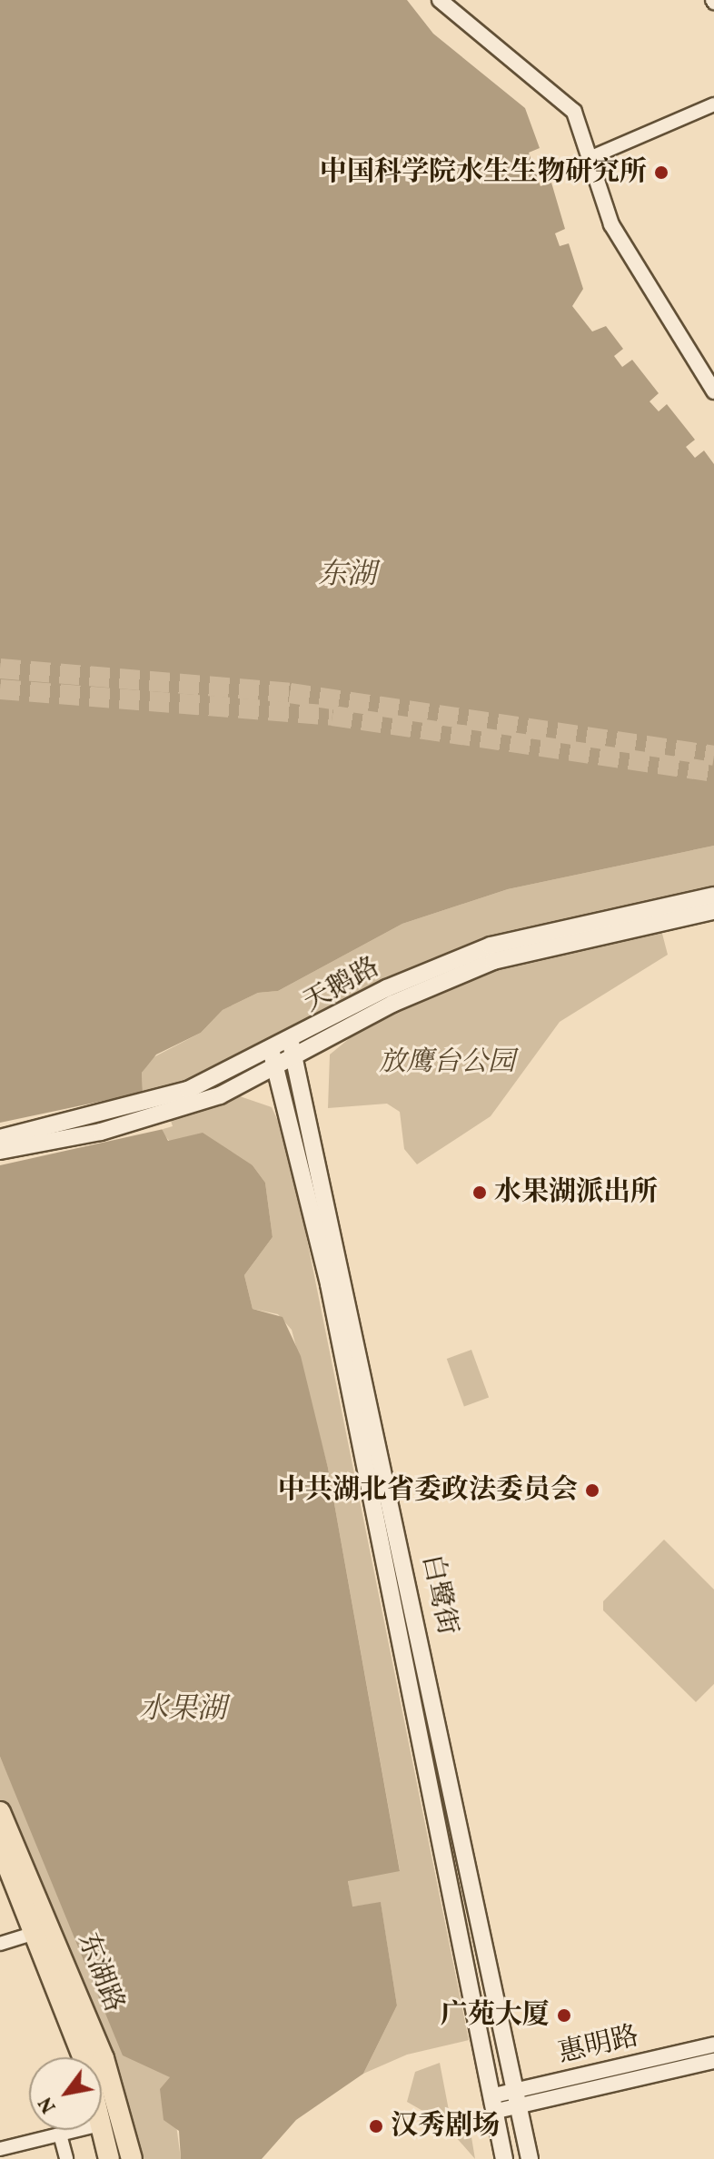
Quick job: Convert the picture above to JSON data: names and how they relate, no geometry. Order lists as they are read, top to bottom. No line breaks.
{"streets":{"main road":["天鹅路","白鹭街","东湖路"],"street":["惠明路"]},"crossings":[["天鹅路","白鹭街"],["白鹭街","惠明路"]],"water":["东湖","水果湖"],"parks":["放鹰台公园"],"places":["中国科学院水生生物研究所","水果湖派出所","中共湖北省委政法委员会","广苑大厦","汉秀剧场"],"north":"bottom left"}
